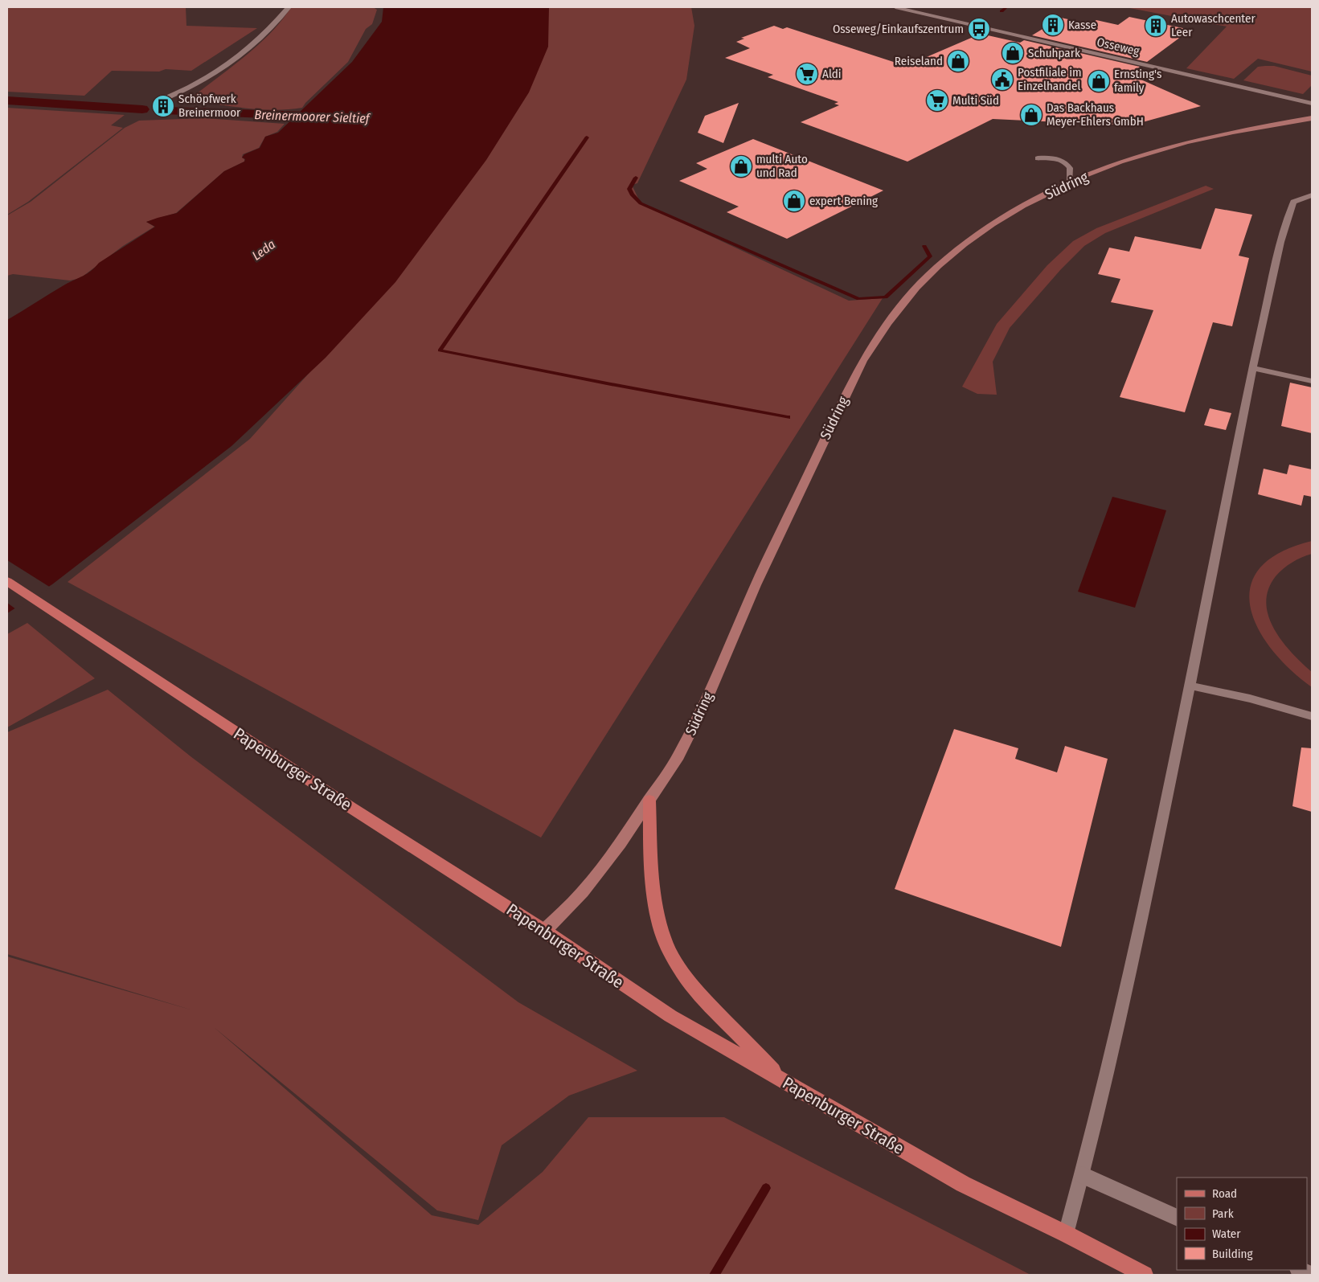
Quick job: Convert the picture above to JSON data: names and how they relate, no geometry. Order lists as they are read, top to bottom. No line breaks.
{"streets":{"main road":["Südring","Papenburger Straße"],"street":["Osseweg"]},"crossings":[["Südring","Papenburger Straße"]],"water":["Breinermoorer Sieltief","Leda"],"places":{"building":["Kasse","Autowaschcenter Leer","Schöpfwerk Breinermoor"],"bus stop":["Osseweg/Einkaufszentrum"],"shop":["Schuhpark","Reiseland","Ernsting's family","Das Backhaus Meyer-Ehlers GmbH","multi Auto und Rad","expert Bening"],"supermarket":["Aldi","Multi Süd"],"public building":["Postfiliale im Einzelhandel"]},"legend":["Road","Park","Water","Building"]}
